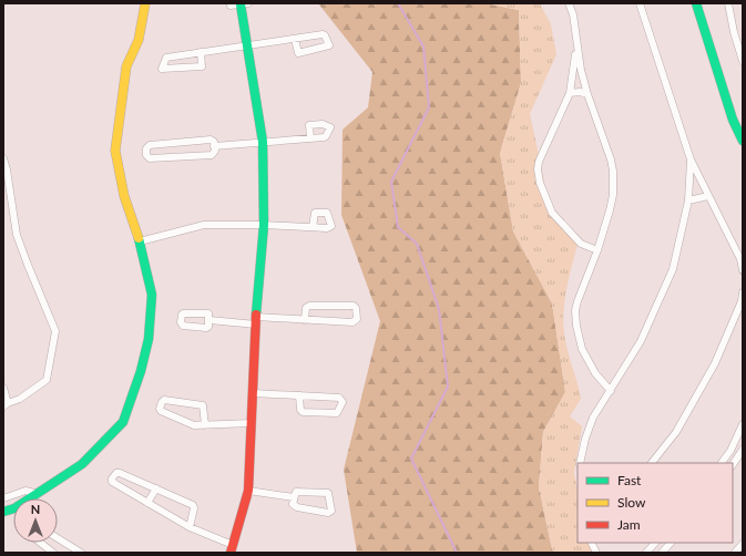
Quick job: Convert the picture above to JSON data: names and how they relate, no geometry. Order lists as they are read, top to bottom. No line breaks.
{"legend":["Fast","Slow","Jam"],"north":"top"}
